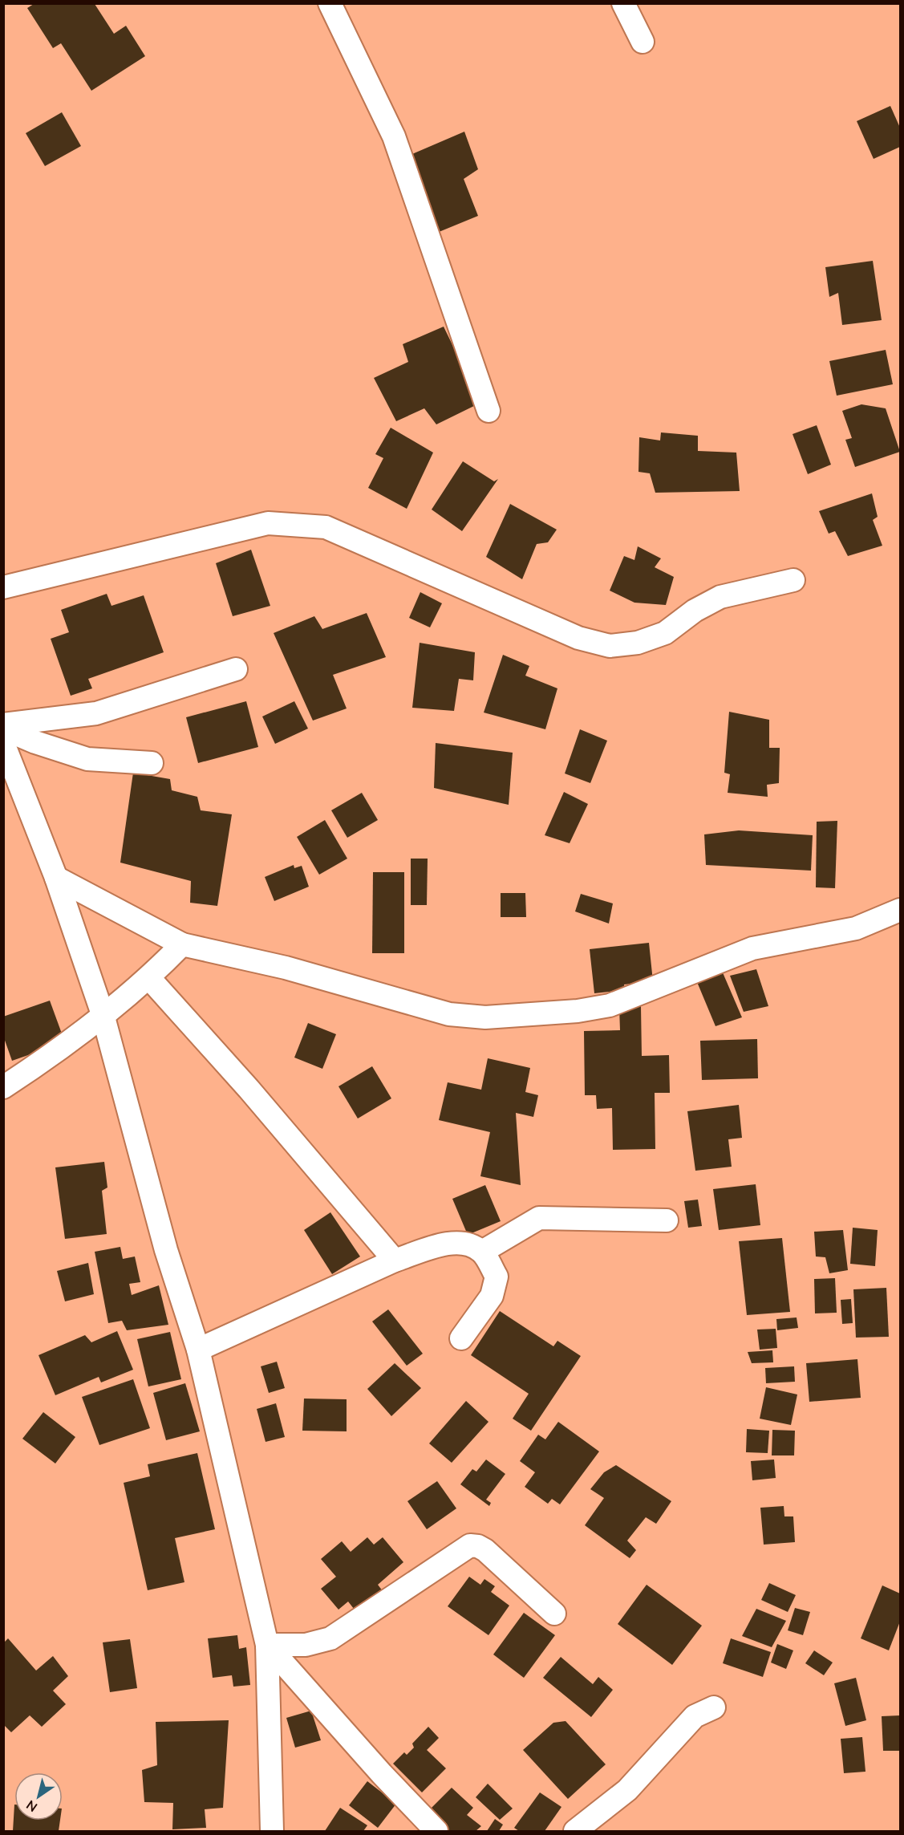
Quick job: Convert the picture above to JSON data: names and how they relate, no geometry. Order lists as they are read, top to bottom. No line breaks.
{"north":"bottom left"}
